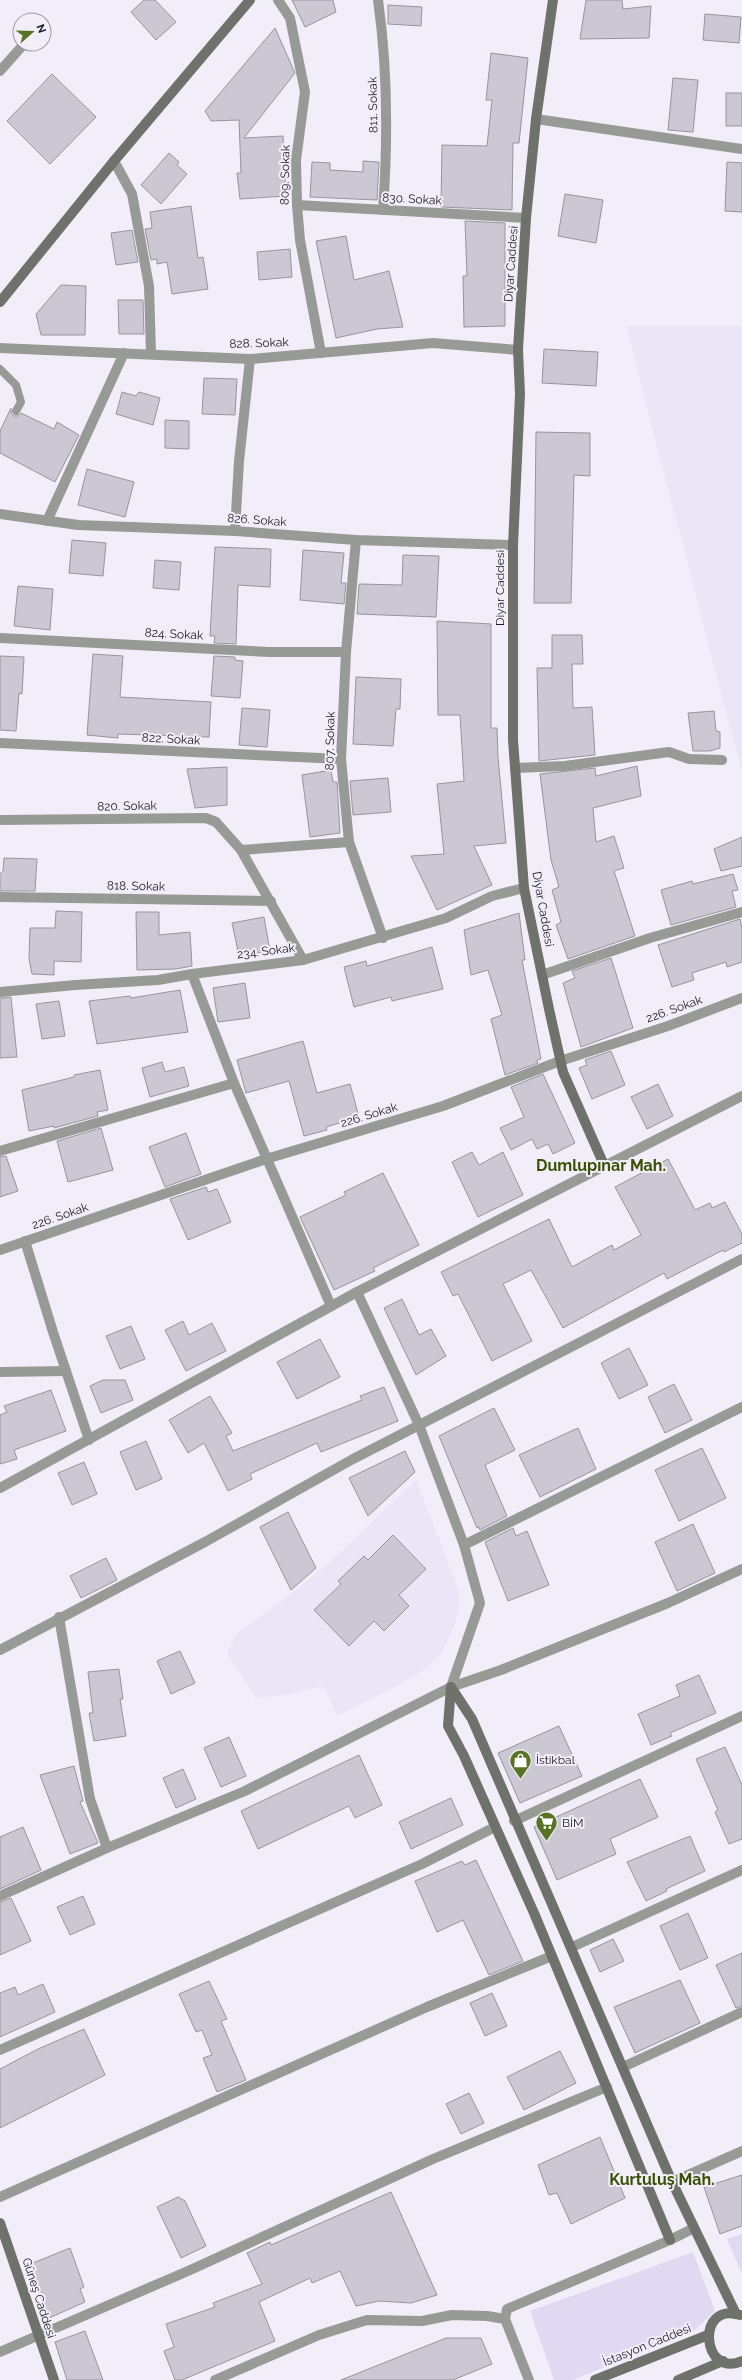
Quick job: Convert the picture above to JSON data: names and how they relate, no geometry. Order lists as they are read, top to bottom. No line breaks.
{"streets":{"street":["811. Sokak","809. Sokak","830. Sokak","Diyar Caddesi","828. Sokak","826. Sokak","824. Sokak","822. Sokak","807. Sokak","820. Sokak","818. Sokak","234. Sokak","226. Sokak","Güneş Caddesi","İstasyon Caddesi"]},"crossings":[["811. Sokak","830. Sokak"],["809. Sokak","830. Sokak"],["809. Sokak","828. Sokak"],["830. Sokak","Diyar Caddesi"],["Diyar Caddesi","828. Sokak"],["Diyar Caddesi","826. Sokak"],["Diyar Caddesi","234. Sokak"],["Diyar Caddesi","226. Sokak"],["826. Sokak","807. Sokak"],["824. Sokak","807. Sokak"],["822. Sokak","807. Sokak"],["807. Sokak","234. Sokak"],["820. Sokak","818. Sokak"],["820. Sokak","234. Sokak"]],"districts":["Dumlupınar Mah.","Kurtuluş Mah."],"places":{"shop":["İstikbal"],"supermarket":["BİM"]},"north":"right"}
